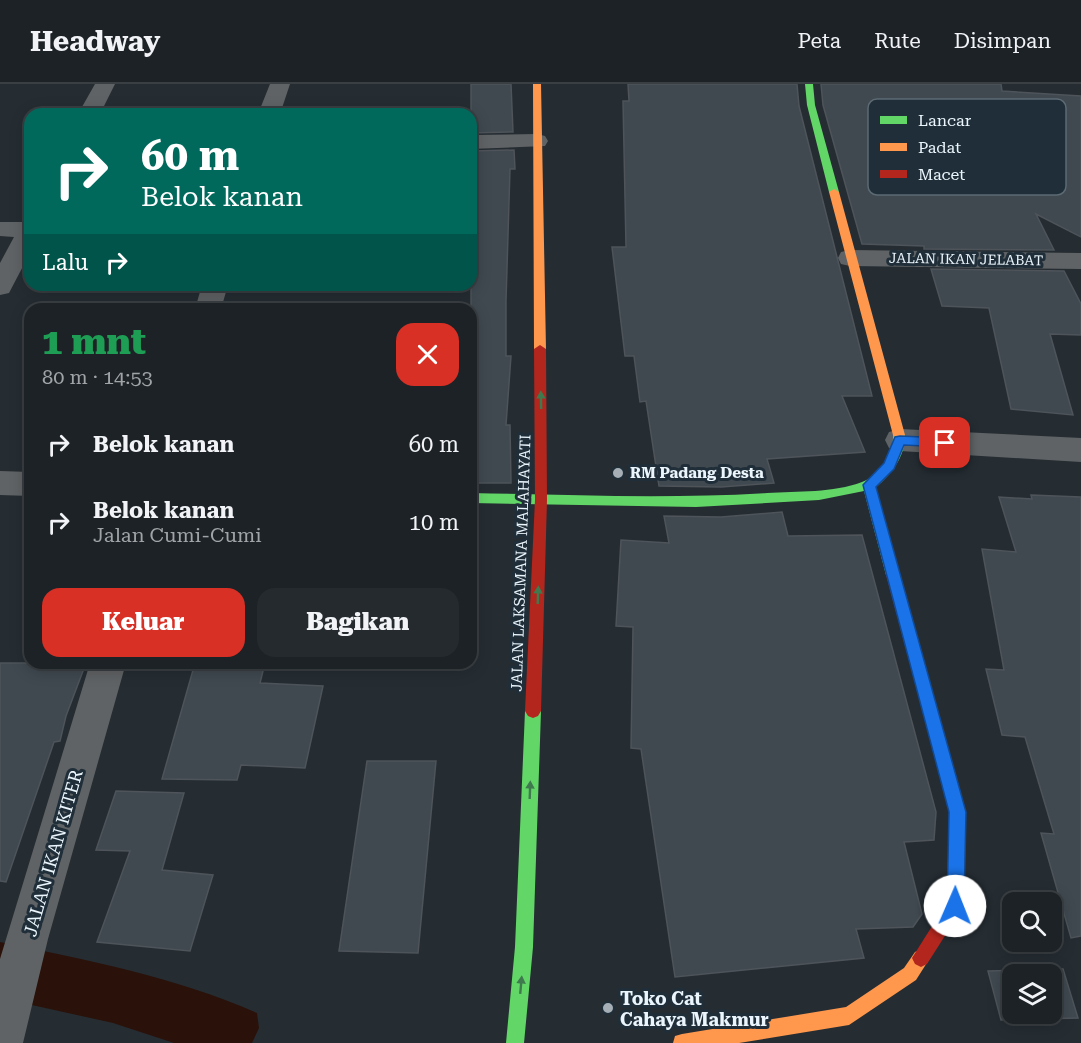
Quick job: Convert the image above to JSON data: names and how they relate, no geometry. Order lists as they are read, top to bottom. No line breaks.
{"streets":{"main road":["JALAN LAKSAMANA MALAHAYATI"],"street":["JALAN IKAN JELABAT","JALAN IKAN KITER"]},"one_way":["JALAN LAKSAMANA MALAHAYATI"],"places":["RM Padang Desta","Toko Cat Cahaya Makmur"],"legend":["Lancar","Padat","Macet"],"page":{"header":"Headway","nav":["Peta","Rute","Disimpan"],"turn":["60 m","Belok kanan"],"then":"Lalu","heading":["1 mnt","80 m · 14:53"],"list":[{"name":"Belok kanan","value":"60 m"},{"name":"Belok kanan","note":"Jalan Cumi-Cumi","value":"10 m"}],"buttons":["Keluar","Bagikan"]}}
